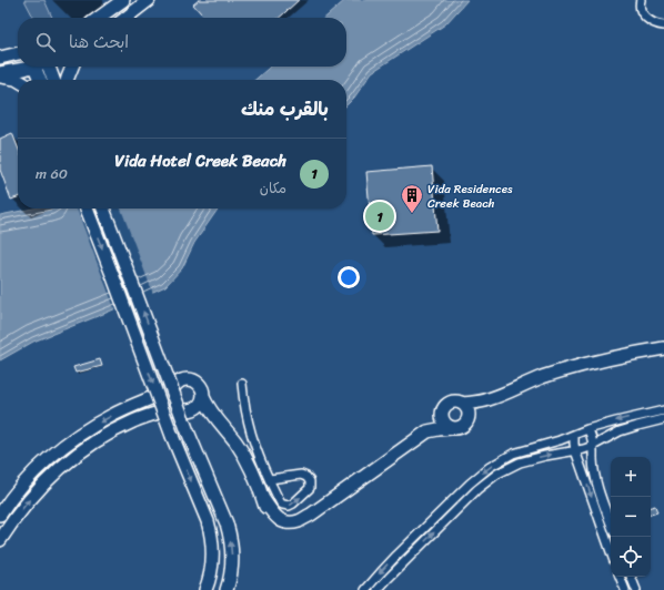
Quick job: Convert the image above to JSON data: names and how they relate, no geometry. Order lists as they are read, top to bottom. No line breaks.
{"places":{"building":["Vida Residences Creek Beach"]},"page":{"search":"ابحث هنا","heading":"بالقرب منك","list":[{"mark":"1","name":"Vida Hotel Creek Beach","note":"مكان","value":"60 m"}],"pins":"1","map_buttons":["+","−"]}}
